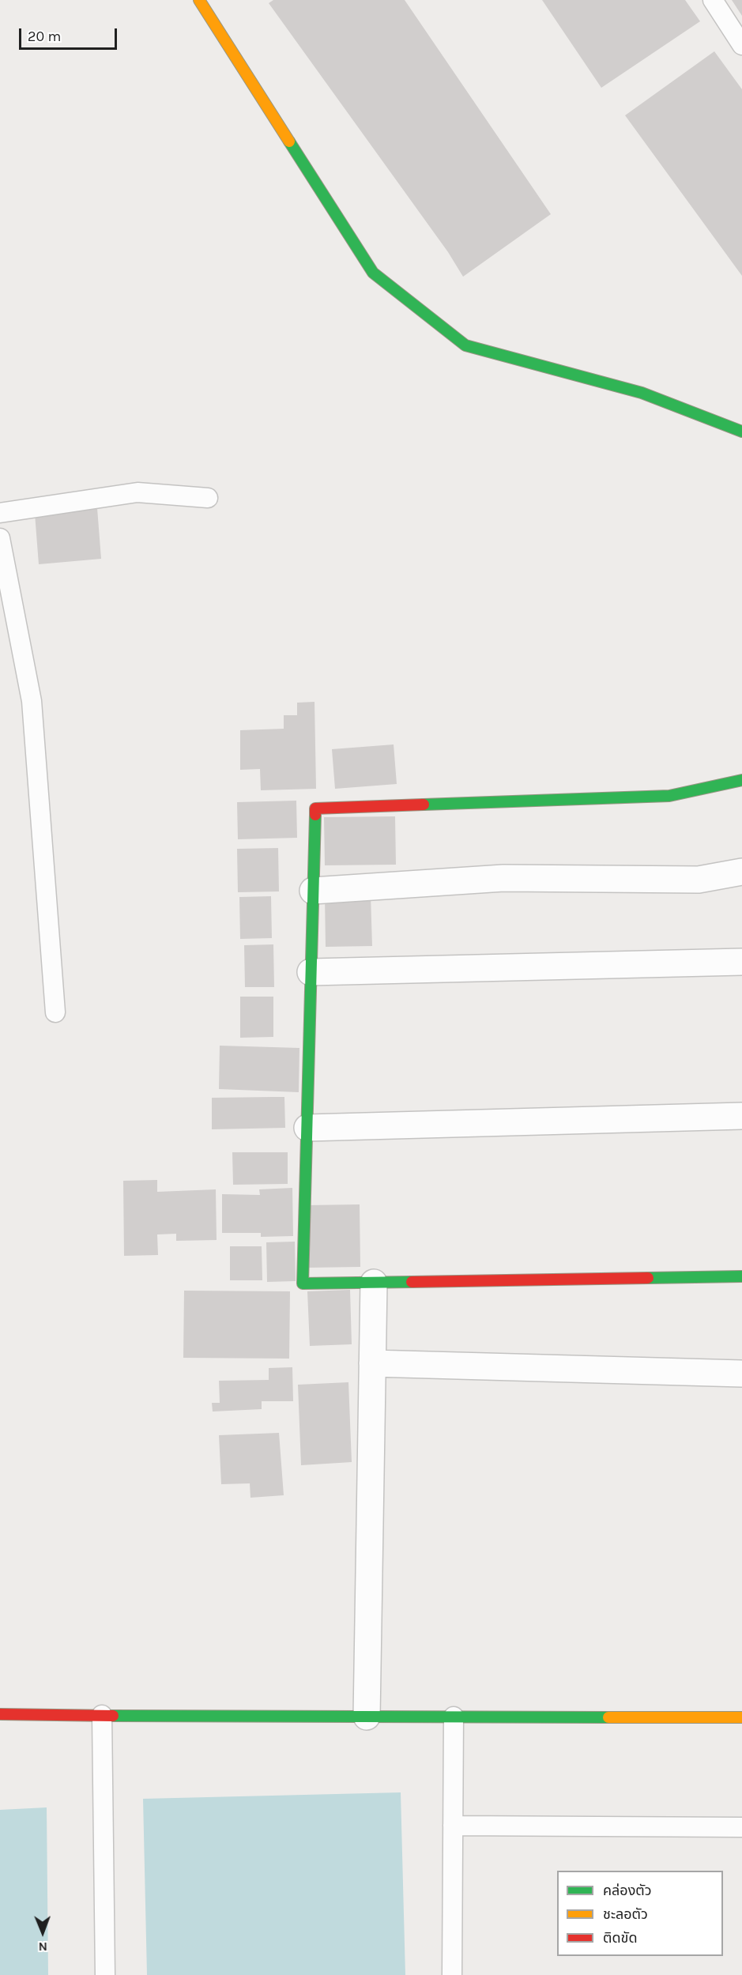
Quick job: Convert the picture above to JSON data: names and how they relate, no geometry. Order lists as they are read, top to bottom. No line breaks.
{"legend":["คล่องตัว","ชะลอตัว","ติดขัด"],"scale_bar":"20 m","north":"bottom"}
